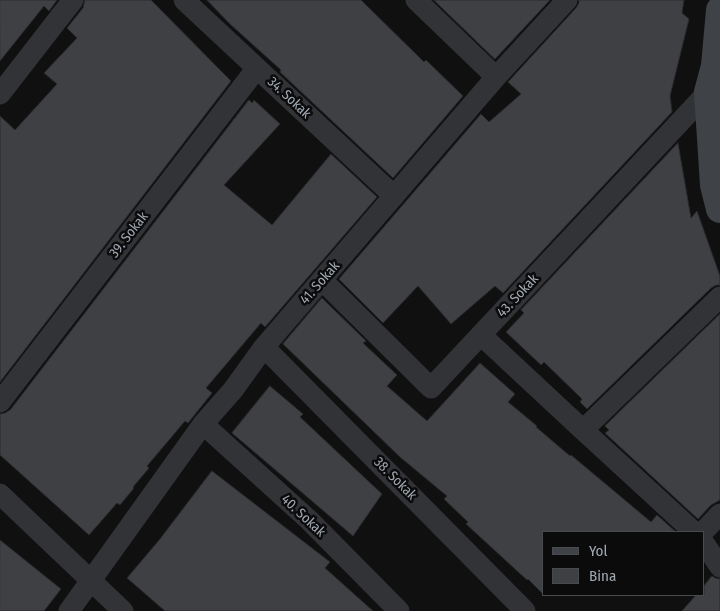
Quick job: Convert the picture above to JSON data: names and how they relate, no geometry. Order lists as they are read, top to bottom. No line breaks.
{"streets":{"street":["34. Sokak","39. Sokak","41. Sokak","43. Sokak","38. Sokak","40. Sokak"]},"crossings":[["34. Sokak","39. Sokak"],["34. Sokak","41. Sokak"],["41. Sokak","43. Sokak"],["41. Sokak","38. Sokak"],["41. Sokak","40. Sokak"]],"legend":["Yol","Bina"]}
